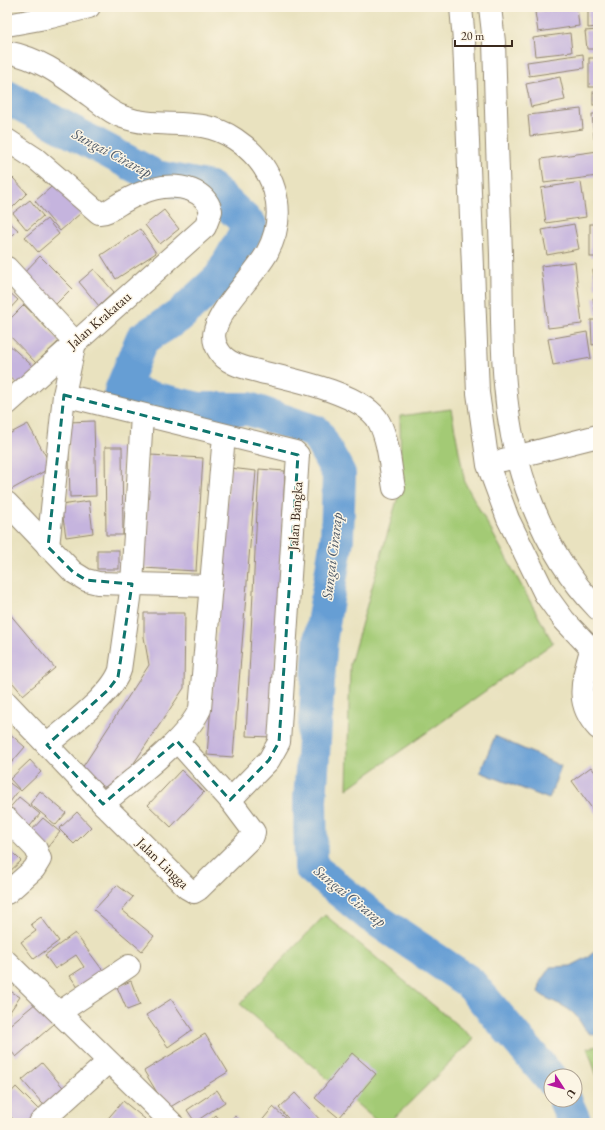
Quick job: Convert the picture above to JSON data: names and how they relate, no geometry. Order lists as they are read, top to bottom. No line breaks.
{"streets":{"street":["Jalan Krakatau","Jalan Bangka","Jalan Lingga"]},"crossings":[["Jalan Bangka","Jalan Lingga"]],"water":["Sungai Cirarap"],"scale_bar":"20 m","north":"bottom right"}
